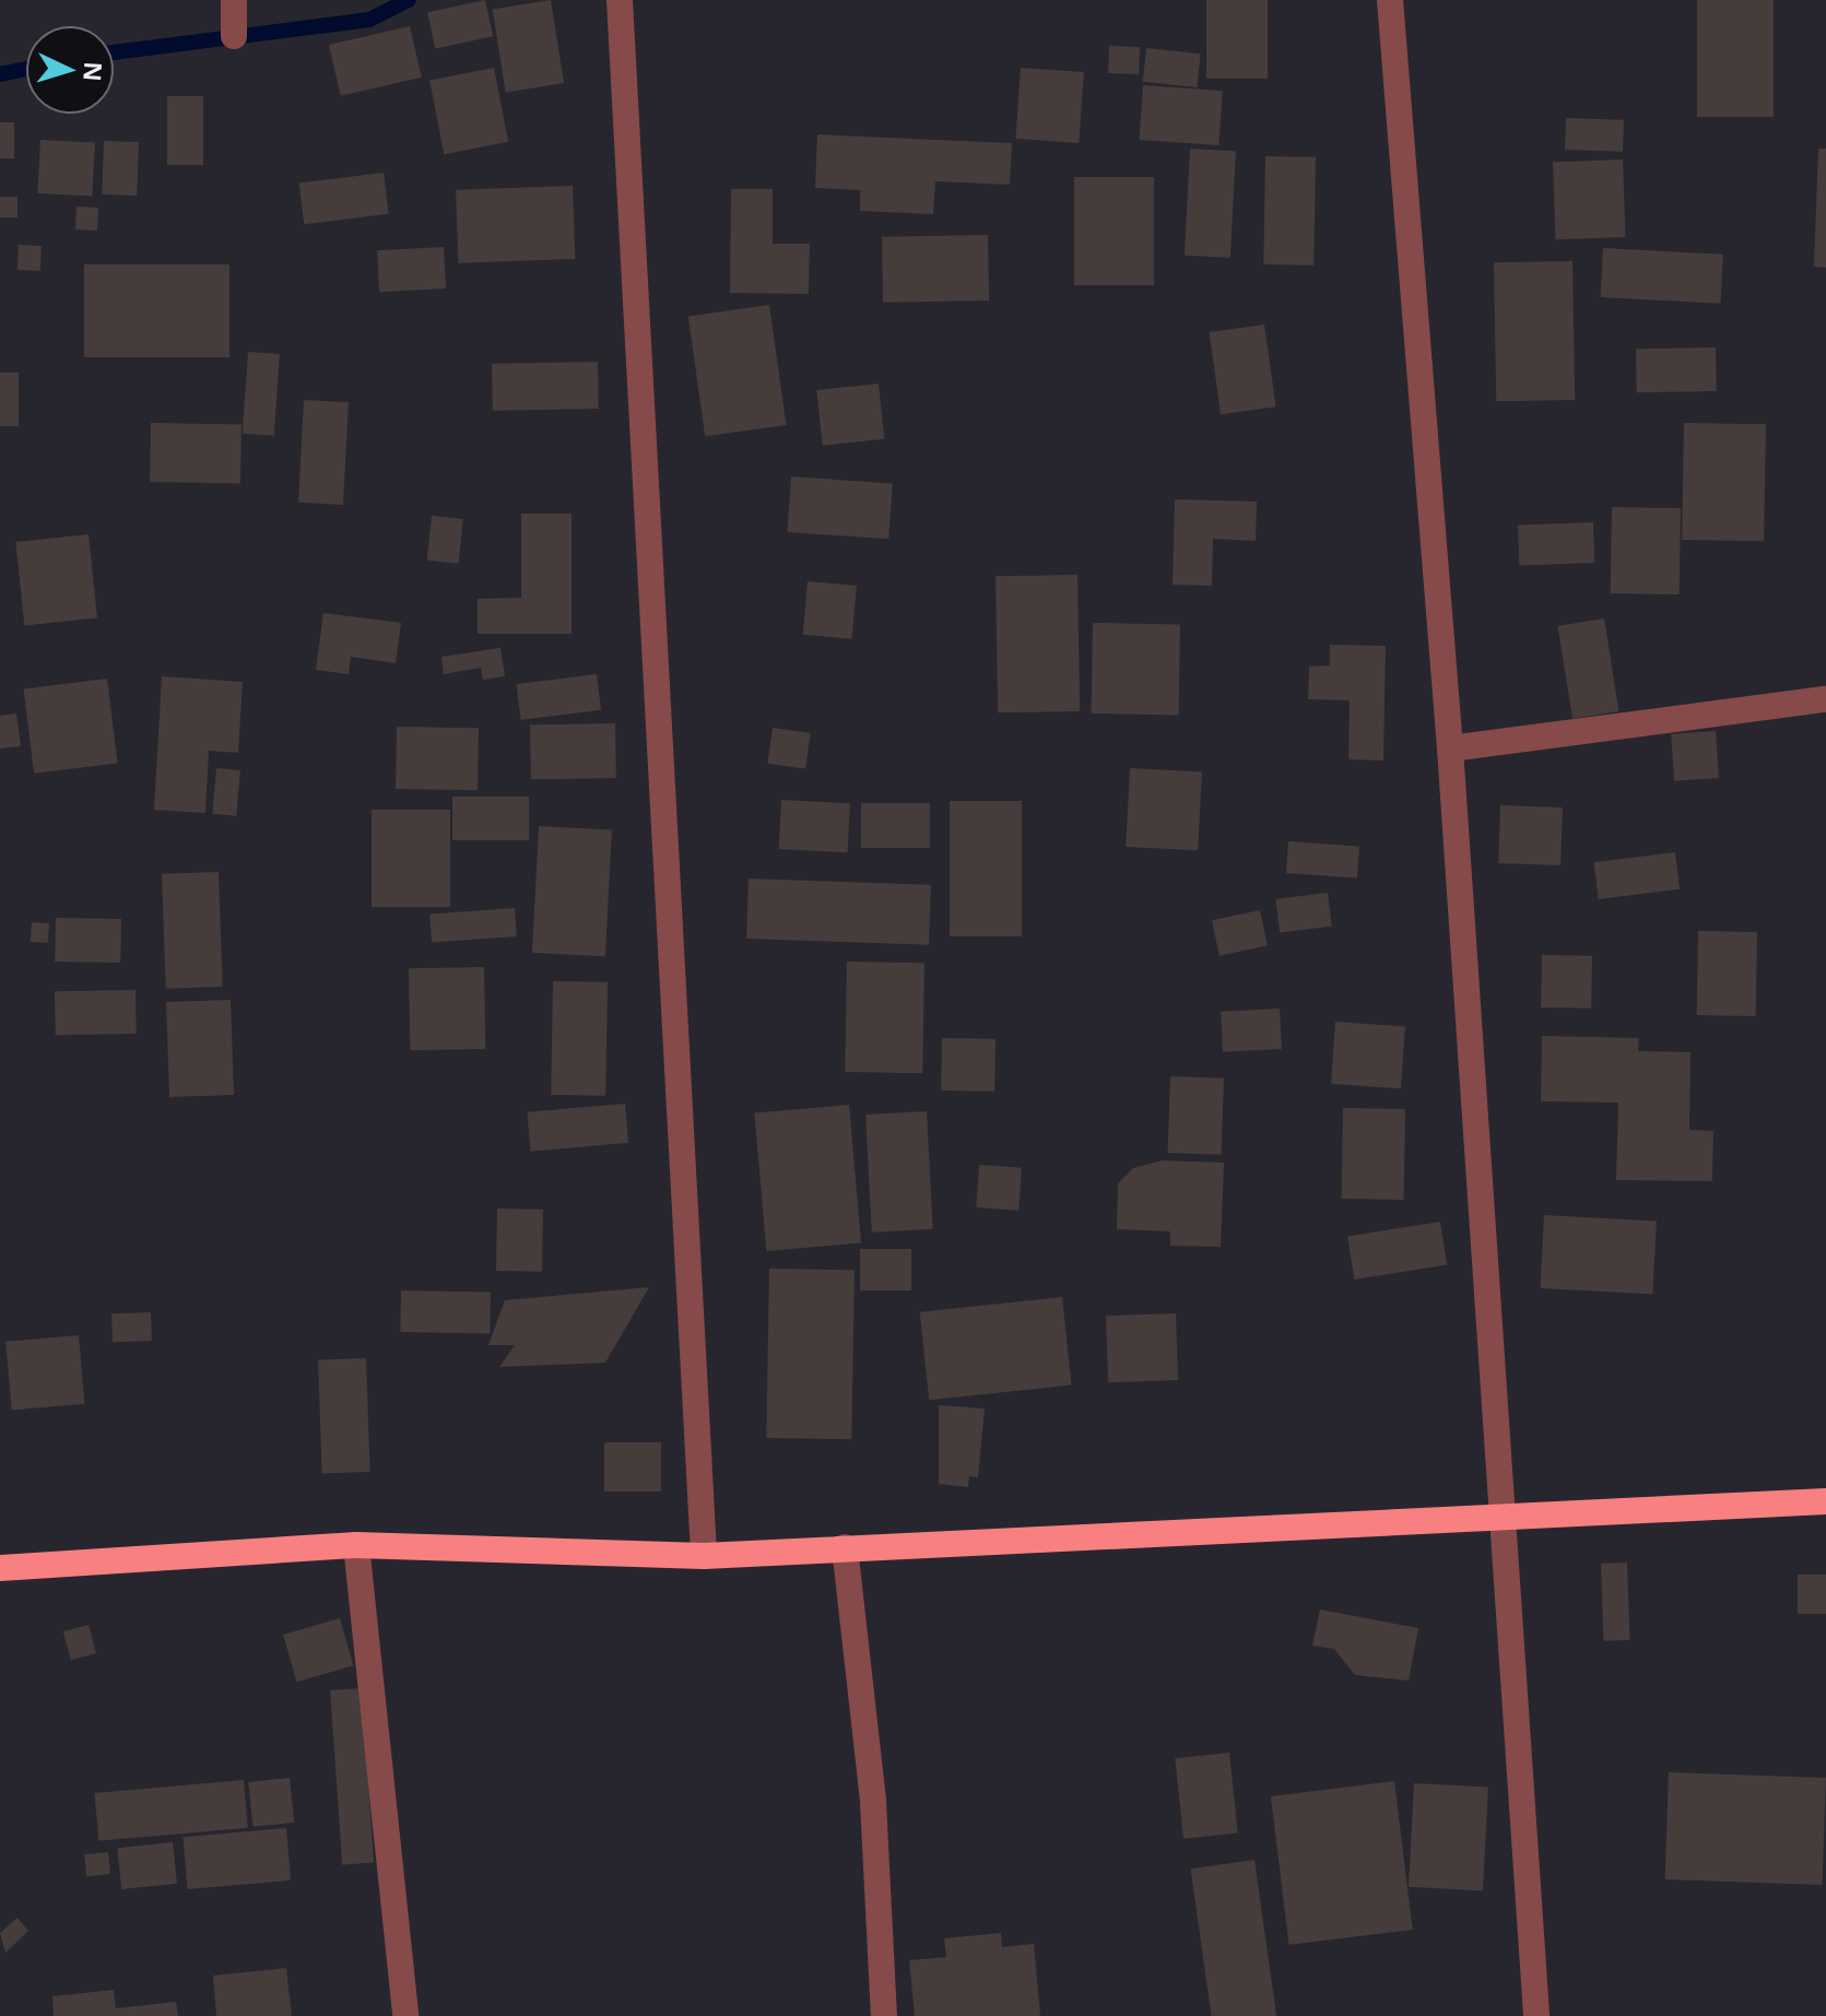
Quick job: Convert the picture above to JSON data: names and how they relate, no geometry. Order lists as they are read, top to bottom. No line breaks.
{"north":"right"}
